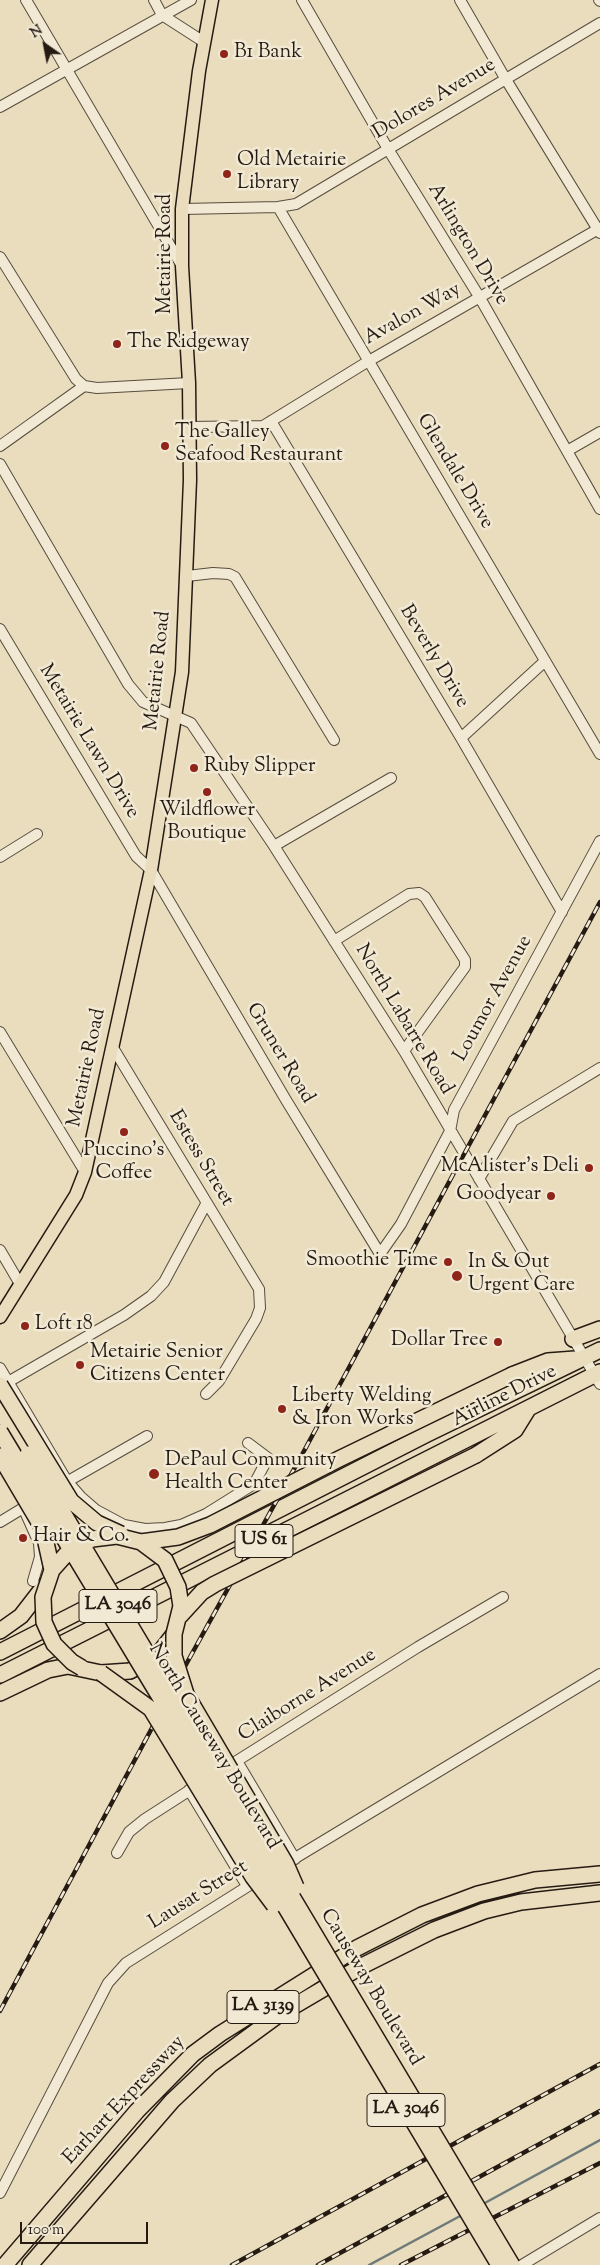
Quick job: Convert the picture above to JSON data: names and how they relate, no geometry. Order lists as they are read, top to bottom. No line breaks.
{"streets":{"highway":["Airline Drive","US 61","LA 3046","North Causeway Boulevard","Causeway Boulevard","LA 3139","Earhart Expressway"],"main road":["Metairie Road"],"street":["Dolores Avenue","Arlington Drive","Avalon Way","Glendale Drive","Beverly Drive","Metairie Lawn Drive","Loumor Avenue","North Labarre Road","Gruner Road","Estess Street","Claiborne Avenue","Lausat Street"]},"crossings":[["Dolores Avenue","Arlington Drive"],["Dolores Avenue","Glendale Drive"],["Arlington Drive","Avalon Way"],["Metairie Road","Avalon Way"],["Metairie Road","Metairie Lawn Drive"],["Metairie Road","North Labarre Road"],["Metairie Road","Gruner Road"],["Metairie Road","Estess Street"],["Avalon Way","Glendale Drive"],["Avalon Way","Beverly Drive"],["Beverly Drive","Loumor Avenue"],["Metairie Lawn Drive","Gruner Road"],["Loumor Avenue","North Labarre Road"],["Loumor Avenue","Gruner Road"],["North Labarre Road","Airline Drive"],["North Causeway Boulevard","Causeway Boulevard"]],"places":["B1 Bank","Old Metairie Library","The Ridgeway","The Galley Seafood Restaurant","Ruby Slipper","Wildflower Boutique","Puccino's Coffee","McAlister's Deli","Goodyear","Smoothie Time","In & Out Urgent Care","Loft 18","Dollar Tree","Metairie Senior Citizens Center","Liberty Welding & Iron Works","DePaul Community Health Center","Hair & Co."],"scale_bar":"100 m","north":"top left"}
